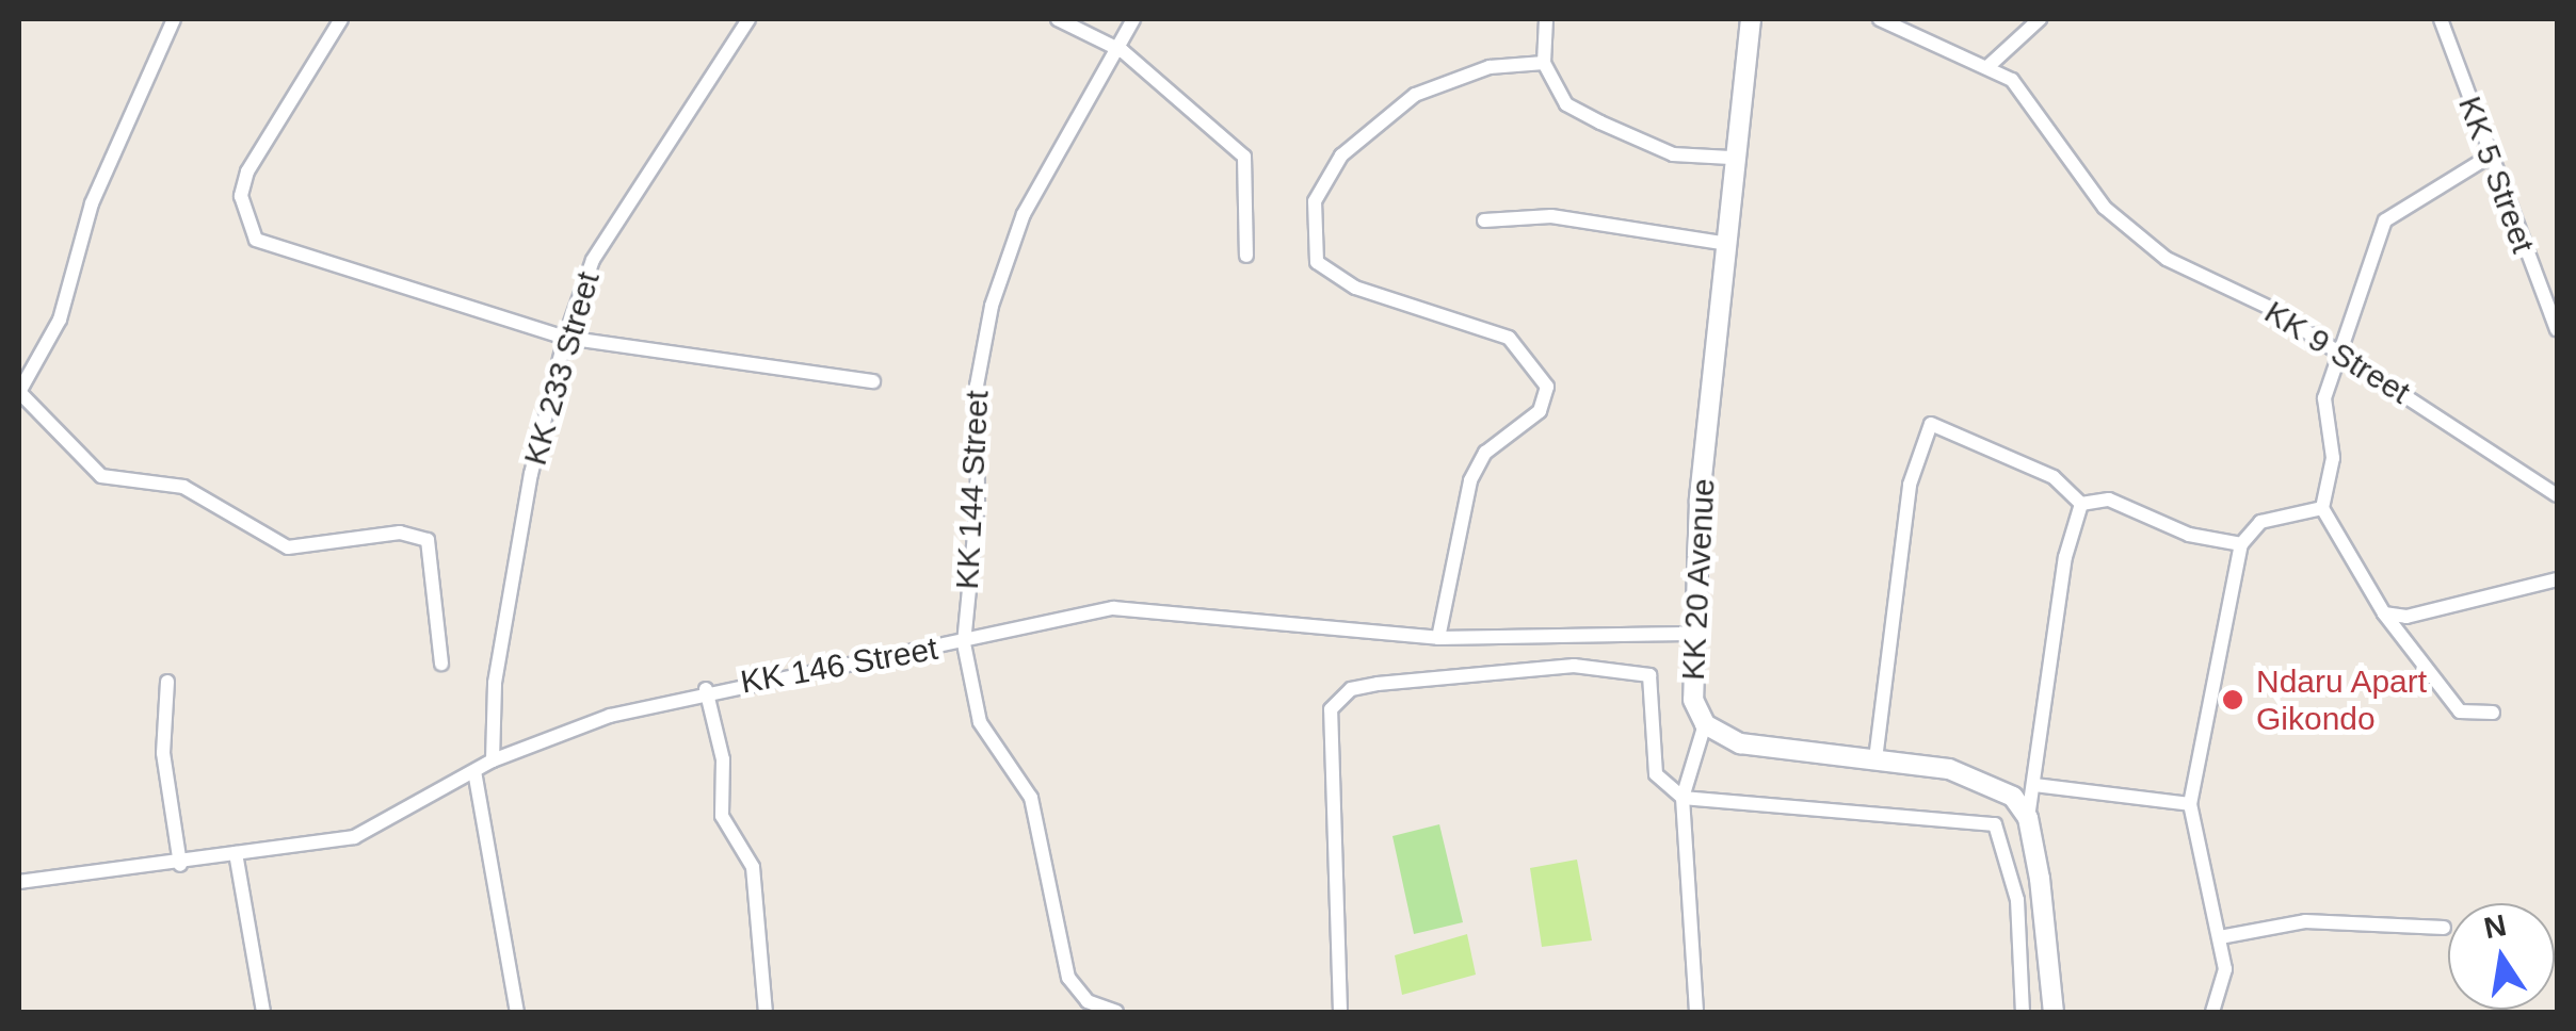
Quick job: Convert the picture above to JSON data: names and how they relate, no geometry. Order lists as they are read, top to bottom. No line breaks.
{"streets":{"main road":["KK 20 Avenue"],"street":["KK 5 Street","KK 9 Street","KK 233 Street","KK 144 Street","KK 146 Street"]},"crossings":[["KK 233 Street","KK 146 Street"],["KK 144 Street","KK 146 Street"],["KK 20 Avenue","KK 146 Street"]],"places":["Ndaru Apart Gikondo"],"north":"top"}
